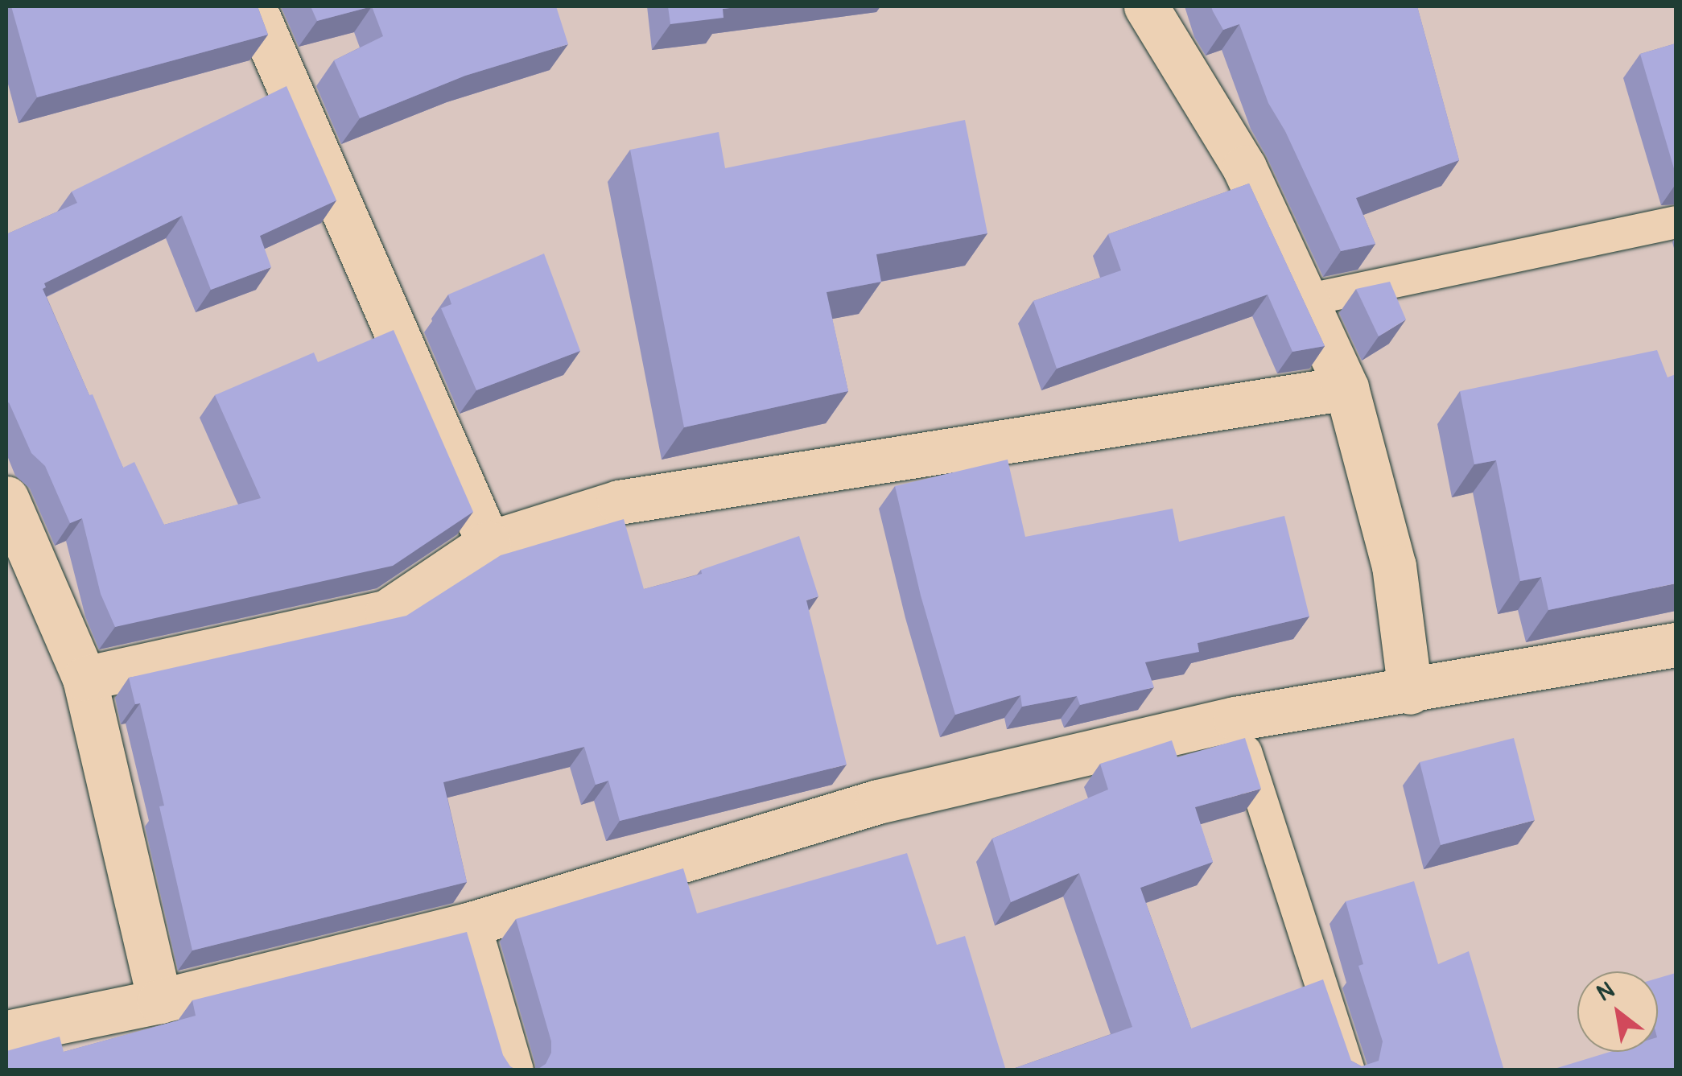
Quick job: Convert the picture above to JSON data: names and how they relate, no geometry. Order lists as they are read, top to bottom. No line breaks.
{"north":"top left"}
